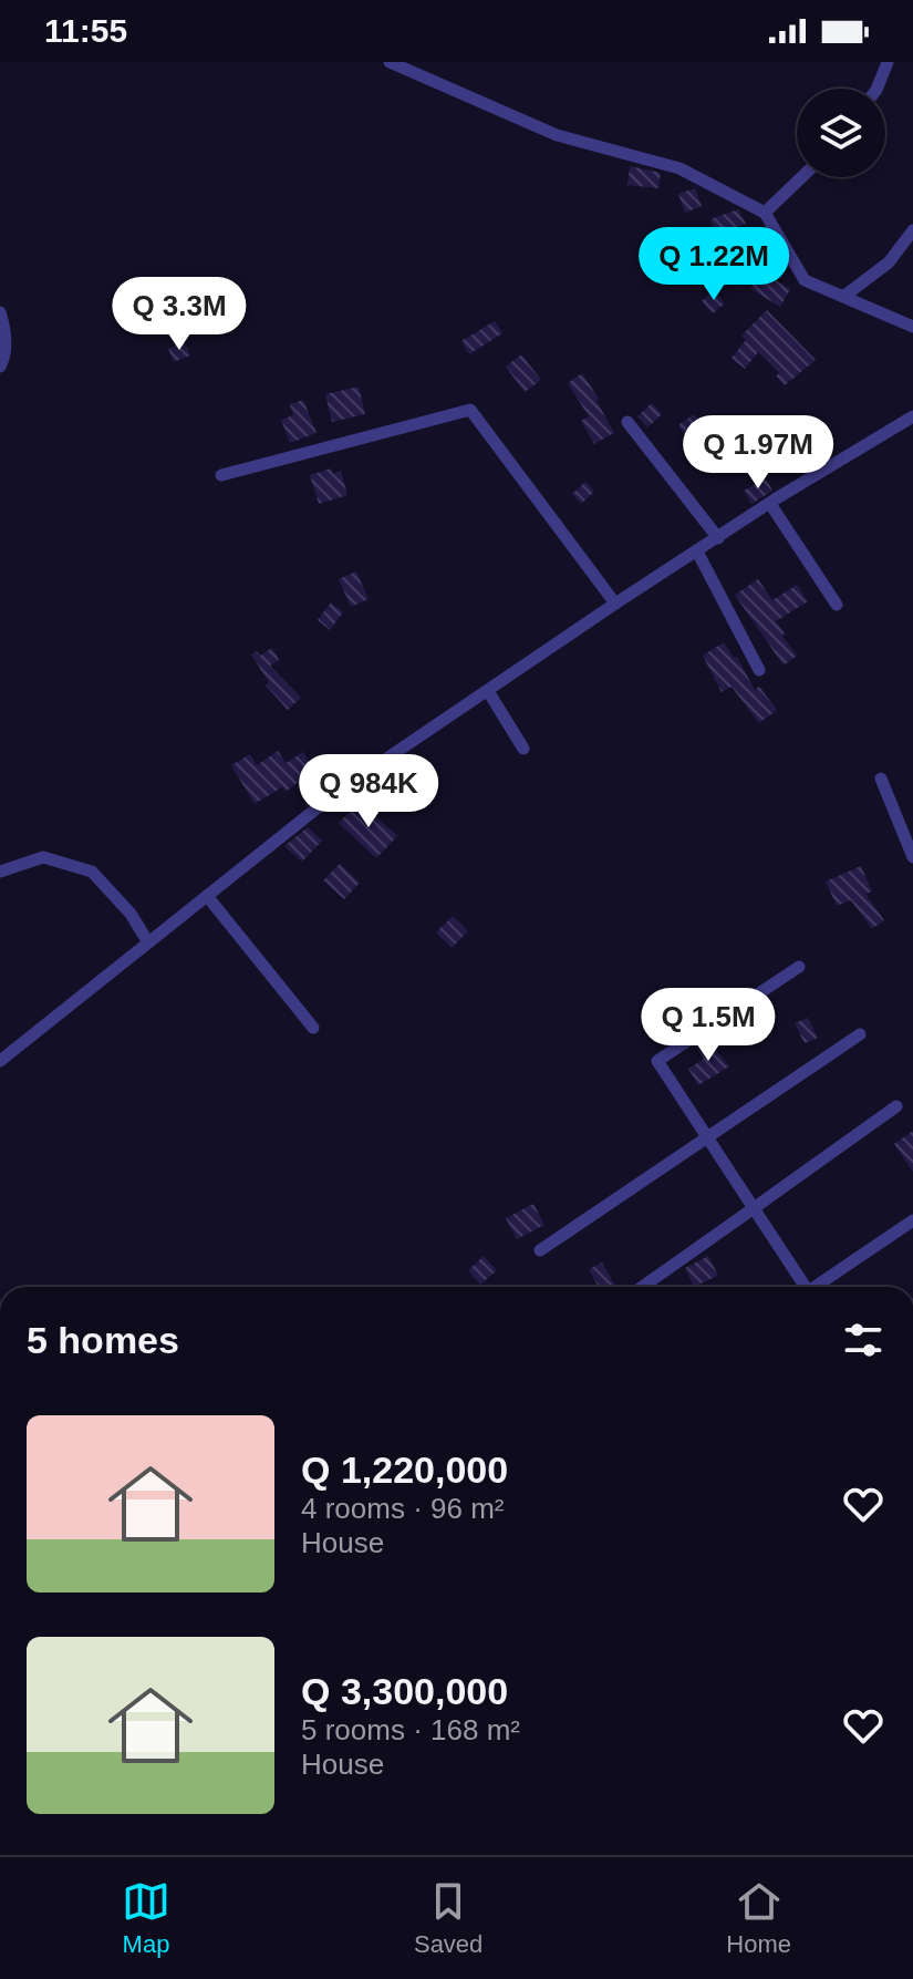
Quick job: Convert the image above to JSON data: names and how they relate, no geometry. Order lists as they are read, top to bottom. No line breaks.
{"page":{"status":"11:55","price":["Q 1.22M","Q 3.3M","Q 1.97M","Q 984K","Q 1.5M"],"heading":"5 homes","list":[{"name":"Q 1,220,000","note":"4 rooms · 96 m² · House"},{"name":"Q 3,300,000","note":"5 rooms · 168 m² · House"}],"tabs":["Map","Saved","Home"]}}
